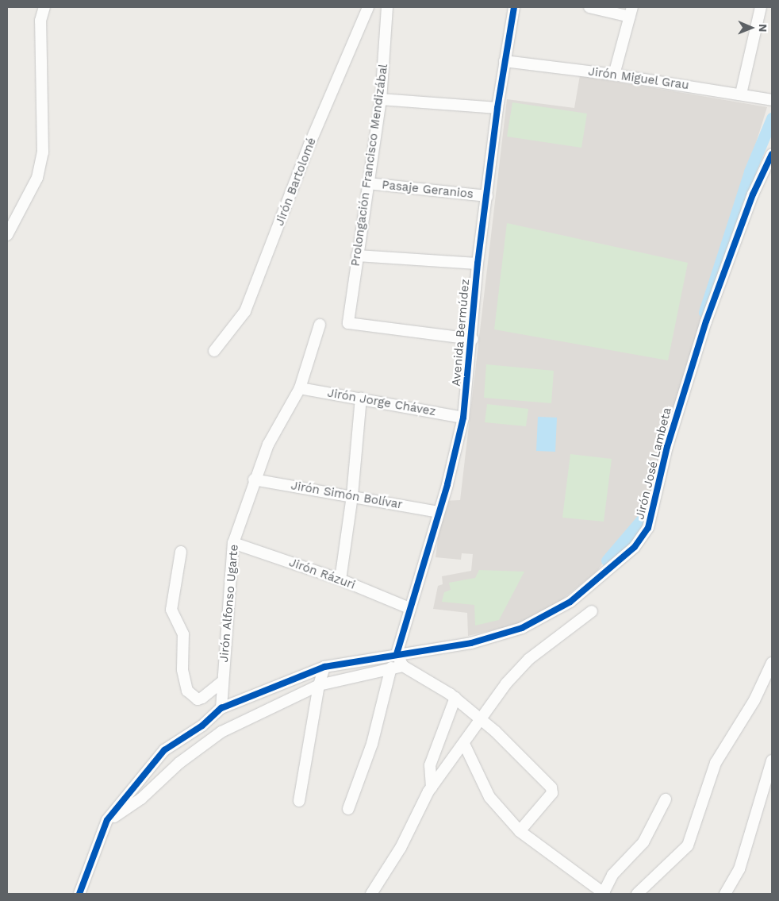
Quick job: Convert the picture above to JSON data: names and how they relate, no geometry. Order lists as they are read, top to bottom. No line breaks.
{"streets":{"street":["Jirón Miguel Grau","Prolongación Francisco Mendizábal","Jirón Bartolomé","Pasaje Geranios","Avenida Bermúdez","Jirón Jorge Chávez","Jirón José Lambeta","Jirón Simón Bolívar","Jirón Rázuri","Jirón Alfonso Ugarte"]},"crossings":[["Jirón Miguel Grau","Avenida Bermúdez"],["Prolongación Francisco Mendizábal","Pasaje Geranios"],["Prolongación Francisco Mendizábal","Avenida Bermúdez"],["Pasaje Geranios","Avenida Bermúdez"],["Avenida Bermúdez","Jirón Jorge Chávez"],["Avenida Bermúdez","Jirón José Lambeta"],["Avenida Bermúdez","Jirón Simón Bolívar"],["Avenida Bermúdez","Jirón Rázuri"],["Jirón Jorge Chávez","Jirón Alfonso Ugarte"],["Jirón José Lambeta","Jirón Alfonso Ugarte"],["Jirón Simón Bolívar","Jirón Alfonso Ugarte"],["Jirón Rázuri","Jirón Alfonso Ugarte"]],"north":"right"}
